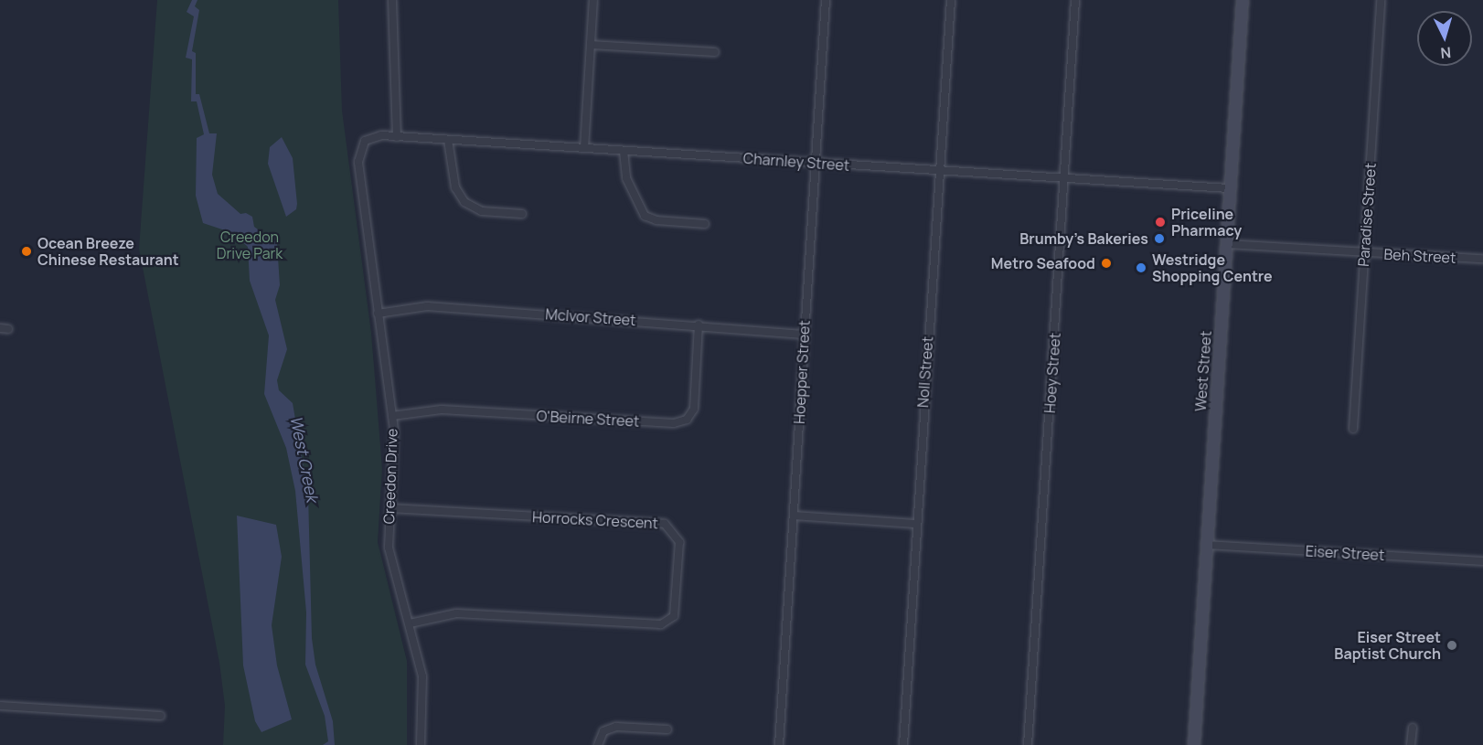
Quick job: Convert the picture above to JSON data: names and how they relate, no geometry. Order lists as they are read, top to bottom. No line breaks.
{"streets":{"main road":["West Street"],"street":["Charnley Street","Paradise Street","Beh Street","McIvor Street","Hoepper Street","Noll Street","Hoey Street","O'Beirne Street","Creedon Drive","Horrocks Crescent","Eiser Street"]},"crossings":[["Charnley Street","West Street"],["Charnley Street","Hoepper Street"],["Charnley Street","Noll Street"],["Charnley Street","Hoey Street"],["Charnley Street","Creedon Drive"],["Paradise Street","Beh Street"],["Beh Street","West Street"],["McIvor Street","Hoepper Street"],["McIvor Street","O'Beirne Street"],["McIvor Street","Creedon Drive"],["West Street","Eiser Street"],["O'Beirne Street","Creedon Drive"],["Creedon Drive","Horrocks Crescent"]],"water":["West Creek"],"parks":["Creedon Drive Park"],"places":["Priceline Pharmacy","Brumby's Bakeries","Ocean Breeze Chinese Restaurant","Metro Seafood","Westridge Shopping Centre","Eiser Street Baptist Church"],"north":"bottom"}
